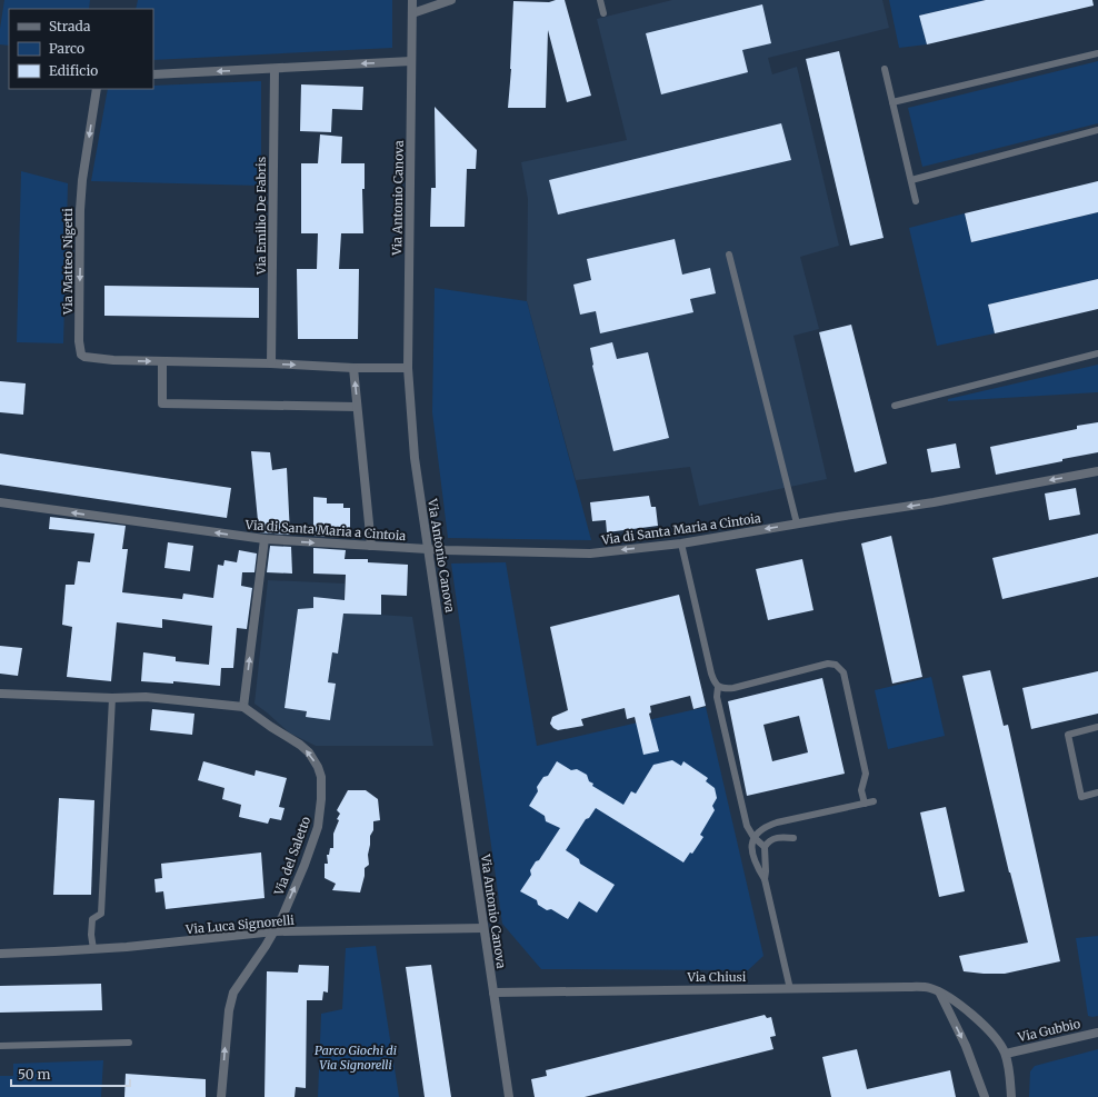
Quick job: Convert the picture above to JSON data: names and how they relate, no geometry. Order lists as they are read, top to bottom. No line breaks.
{"streets":{"street":["Via Antonio Canova","Via Emilio De Fabris","Via Matteo Nigetti","Via di Santa Maria a Cintoia","Via del Saletto","Via Luca Signorelli","Via Chiusi","Via Gubbio"]},"crossings":[["Via Antonio Canova","Via Matteo Nigetti"],["Via Antonio Canova","Via di Santa Maria a Cintoia"],["Via Antonio Canova","Via Luca Signorelli"],["Via Antonio Canova","Via Chiusi"],["Via Emilio De Fabris","Via Matteo Nigetti"],["Via del Saletto","Via Luca Signorelli"],["Via Chiusi","Via Gubbio"]],"one_way":["Via del Saletto"],"parks":["Parco Giochi di Via Signorelli"],"legend":["Strada","Parco","Edificio"],"scale_bar":"50 m"}
